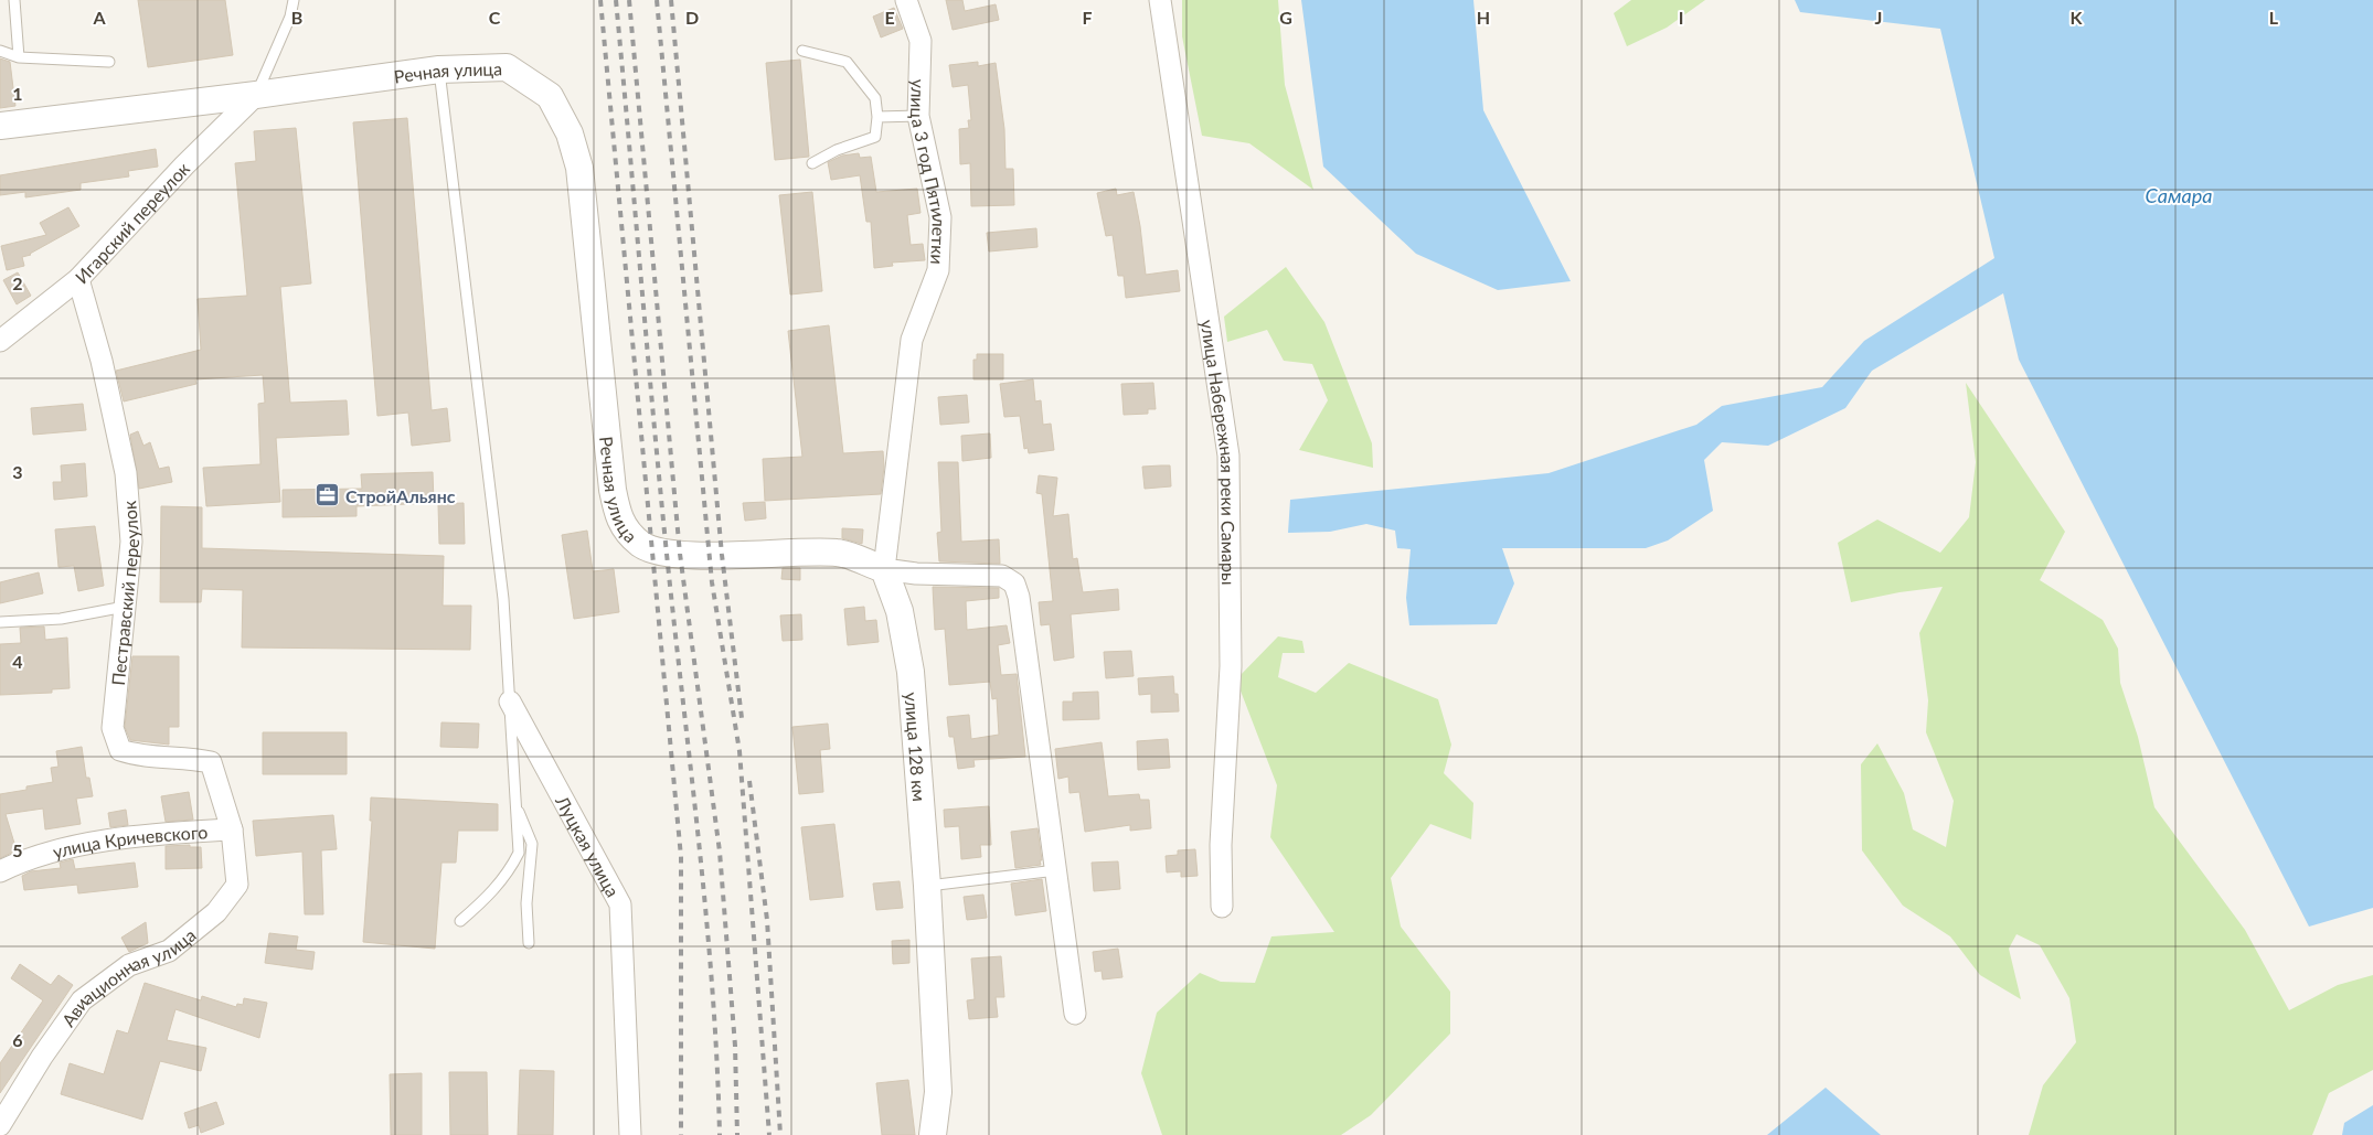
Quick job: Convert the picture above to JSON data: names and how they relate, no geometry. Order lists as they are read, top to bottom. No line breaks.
{"streets":{"street":["Речная улица","улица 3 год Пятилетки","Игарский переулок","улица Набережная реки Самары","Пестравский переулок","улица 128 км","улица Кричевского","Луцкая улица","Авиационная улица"]},"crossings":[["Речная улица","улица 3 год Пятилетки"],["Речная улица","Игарский переулок"],["Речная улица","улица 128 км"],["улица 3 год Пятилетки","улица 128 км"],["Игарский переулок","Пестравский переулок"],["Пестравский переулок","улица Кричевского"],["Пестравский переулок","Авиационная улица"],["улица Кричевского","Авиационная улица"]],"water":["Самара"],"places":{"office":["СтройАльянс"]},"grid":{"columns":["A","B","C","D","E","F","G","H","I","J","K","L"],"rows":["1","2","3","4","5","6"]}}
